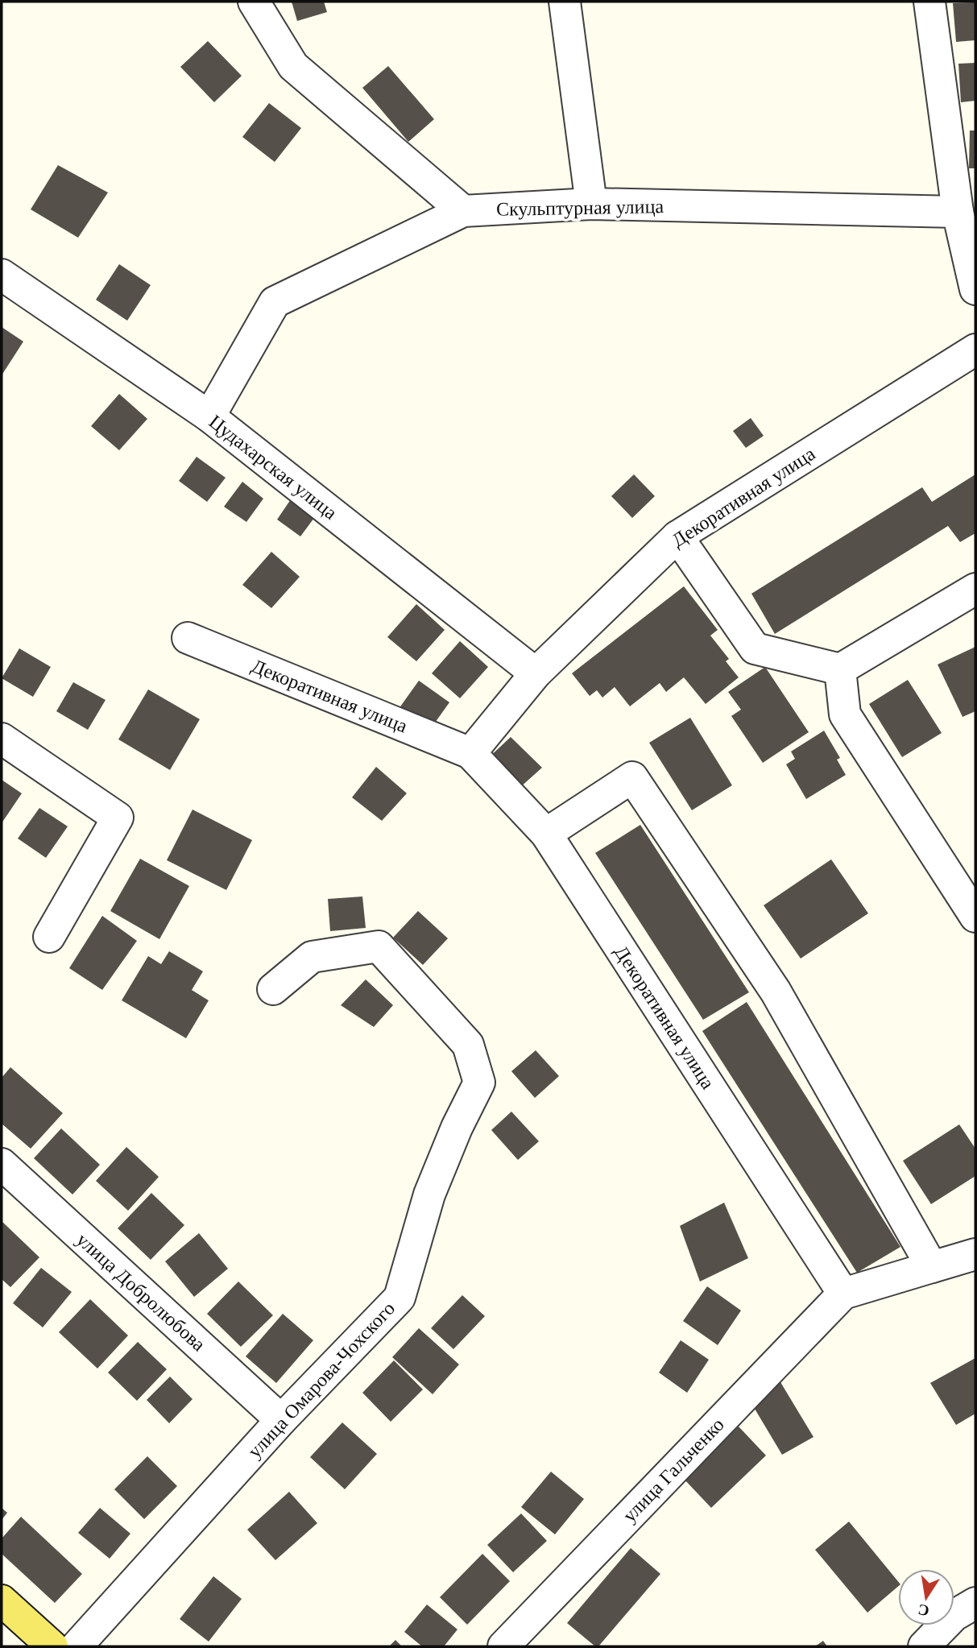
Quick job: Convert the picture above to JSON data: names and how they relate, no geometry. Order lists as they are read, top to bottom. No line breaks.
{"streets":{"street":["Скульптурная улица","Цудахарская улица","Декоративная улица","улица Добролюбова","улица Омарова-Чохского","улица Гальченко"]},"crossings":[["Скульптурная улица","Цудахарская улица"],["Цудахарская улица","Декоративная улица"],["Декоративная улица","улица Гальченко"],["улица Добролюбова","улица Омарова-Чохского"]],"north":"bottom"}
